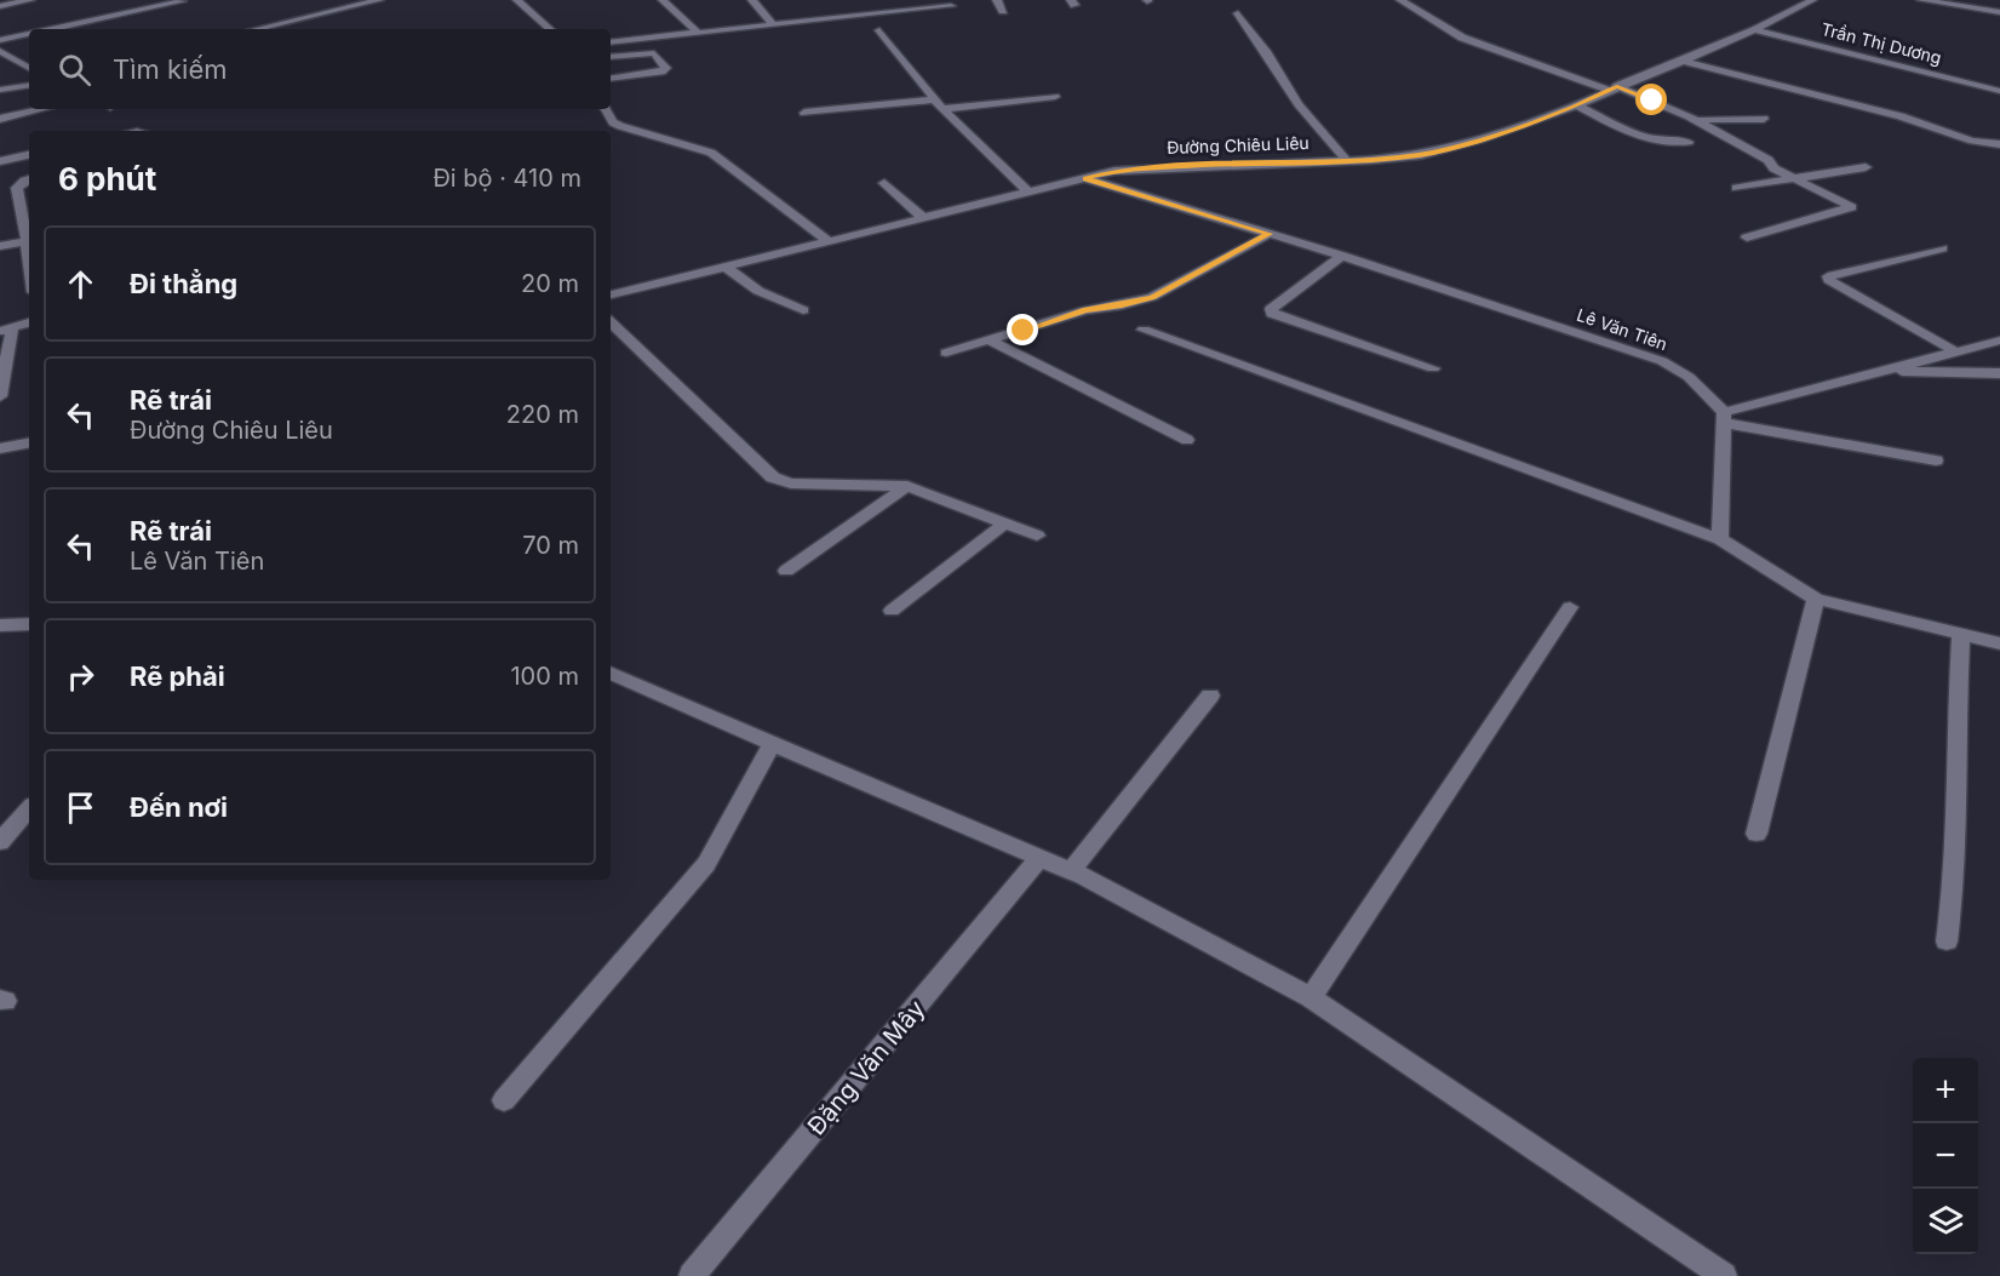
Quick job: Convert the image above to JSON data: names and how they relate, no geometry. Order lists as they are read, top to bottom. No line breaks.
{"streets":{"street":["Trần Thị Dương","Đường Chiêu Liêu","Lê Văn Tiên","Đặng Văn Mây"]},"crossings":[["Trần Thị Dương","Đường Chiêu Liêu"],["Đường Chiêu Liêu","Lê Văn Tiên"]],"page":{"search":"Tìm kiếm","heading":["6 phút","Đi bộ · 410 m"],"list":[["Đi thẳng","20 m"],["Rẽ trái","Đường Chiêu Liêu","220 m"],["Rẽ trái","Lê Văn Tiên","70 m"],["Rẽ phải","100 m"],"Đến nơi"],"map_buttons":["+","−"]}}
